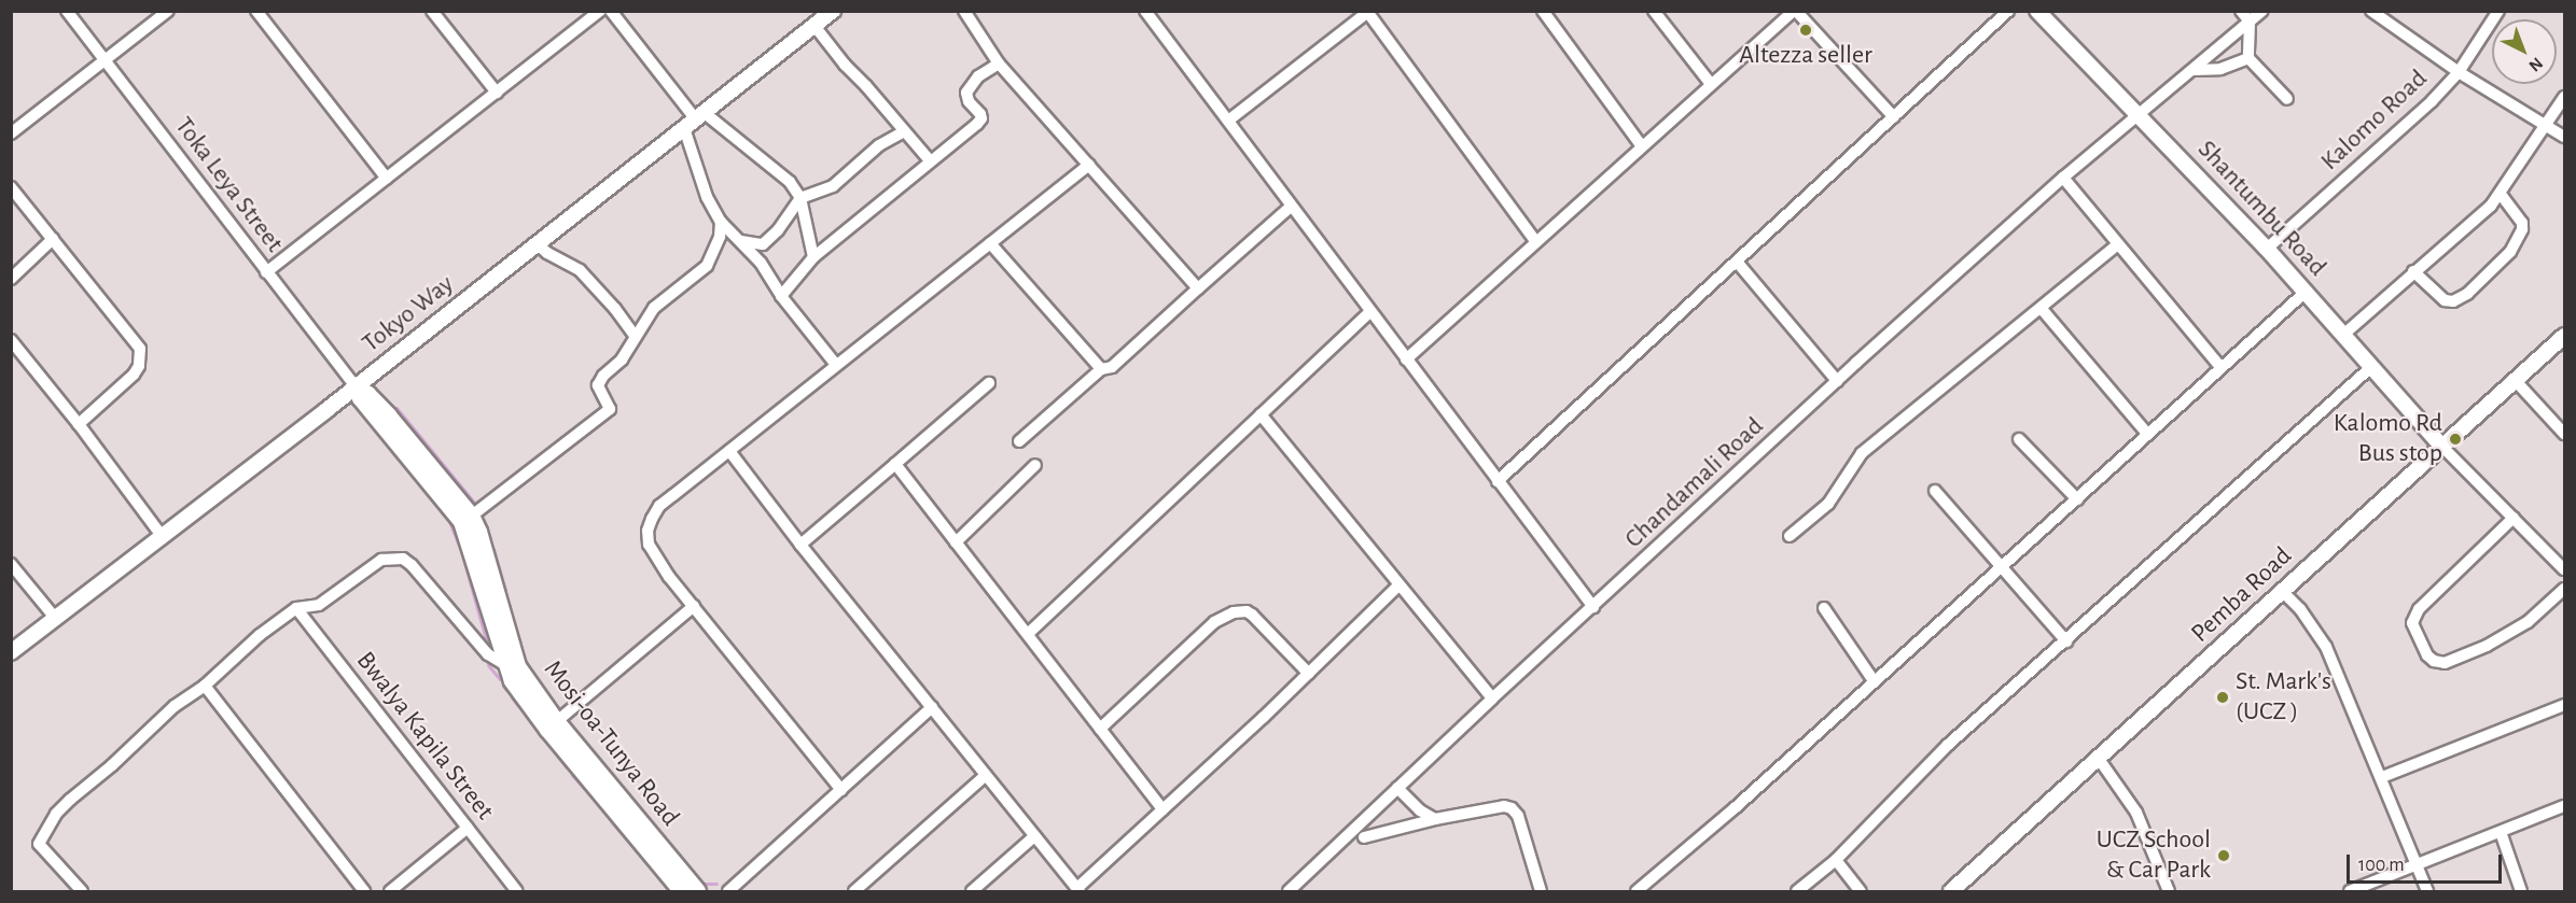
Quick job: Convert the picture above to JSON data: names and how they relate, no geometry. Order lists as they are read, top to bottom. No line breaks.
{"streets":{"main road":["Shantumbu Road","Tokyo Way","Pemba Road","Mosi-oa-Tunya Road"],"street":["Kalomo Road","Toka Leya Street","Chandamali Road","Bwalya Kapila Street"]},"crossings":[["Kalomo Road","Shantumbu Road"],["Toka Leya Street","Tokyo Way"],["Toka Leya Street","Mosi-oa-Tunya Road"],["Shantumbu Road","Chandamali Road"],["Shantumbu Road","Pemba Road"],["Tokyo Way","Mosi-oa-Tunya Road"]],"places":["Altezza seller","Kalomo Rd Bus stop","St. Mark's (UCZ )","UCZ School & Car Park"],"scale_bar":"100 m","north":"bottom right"}
